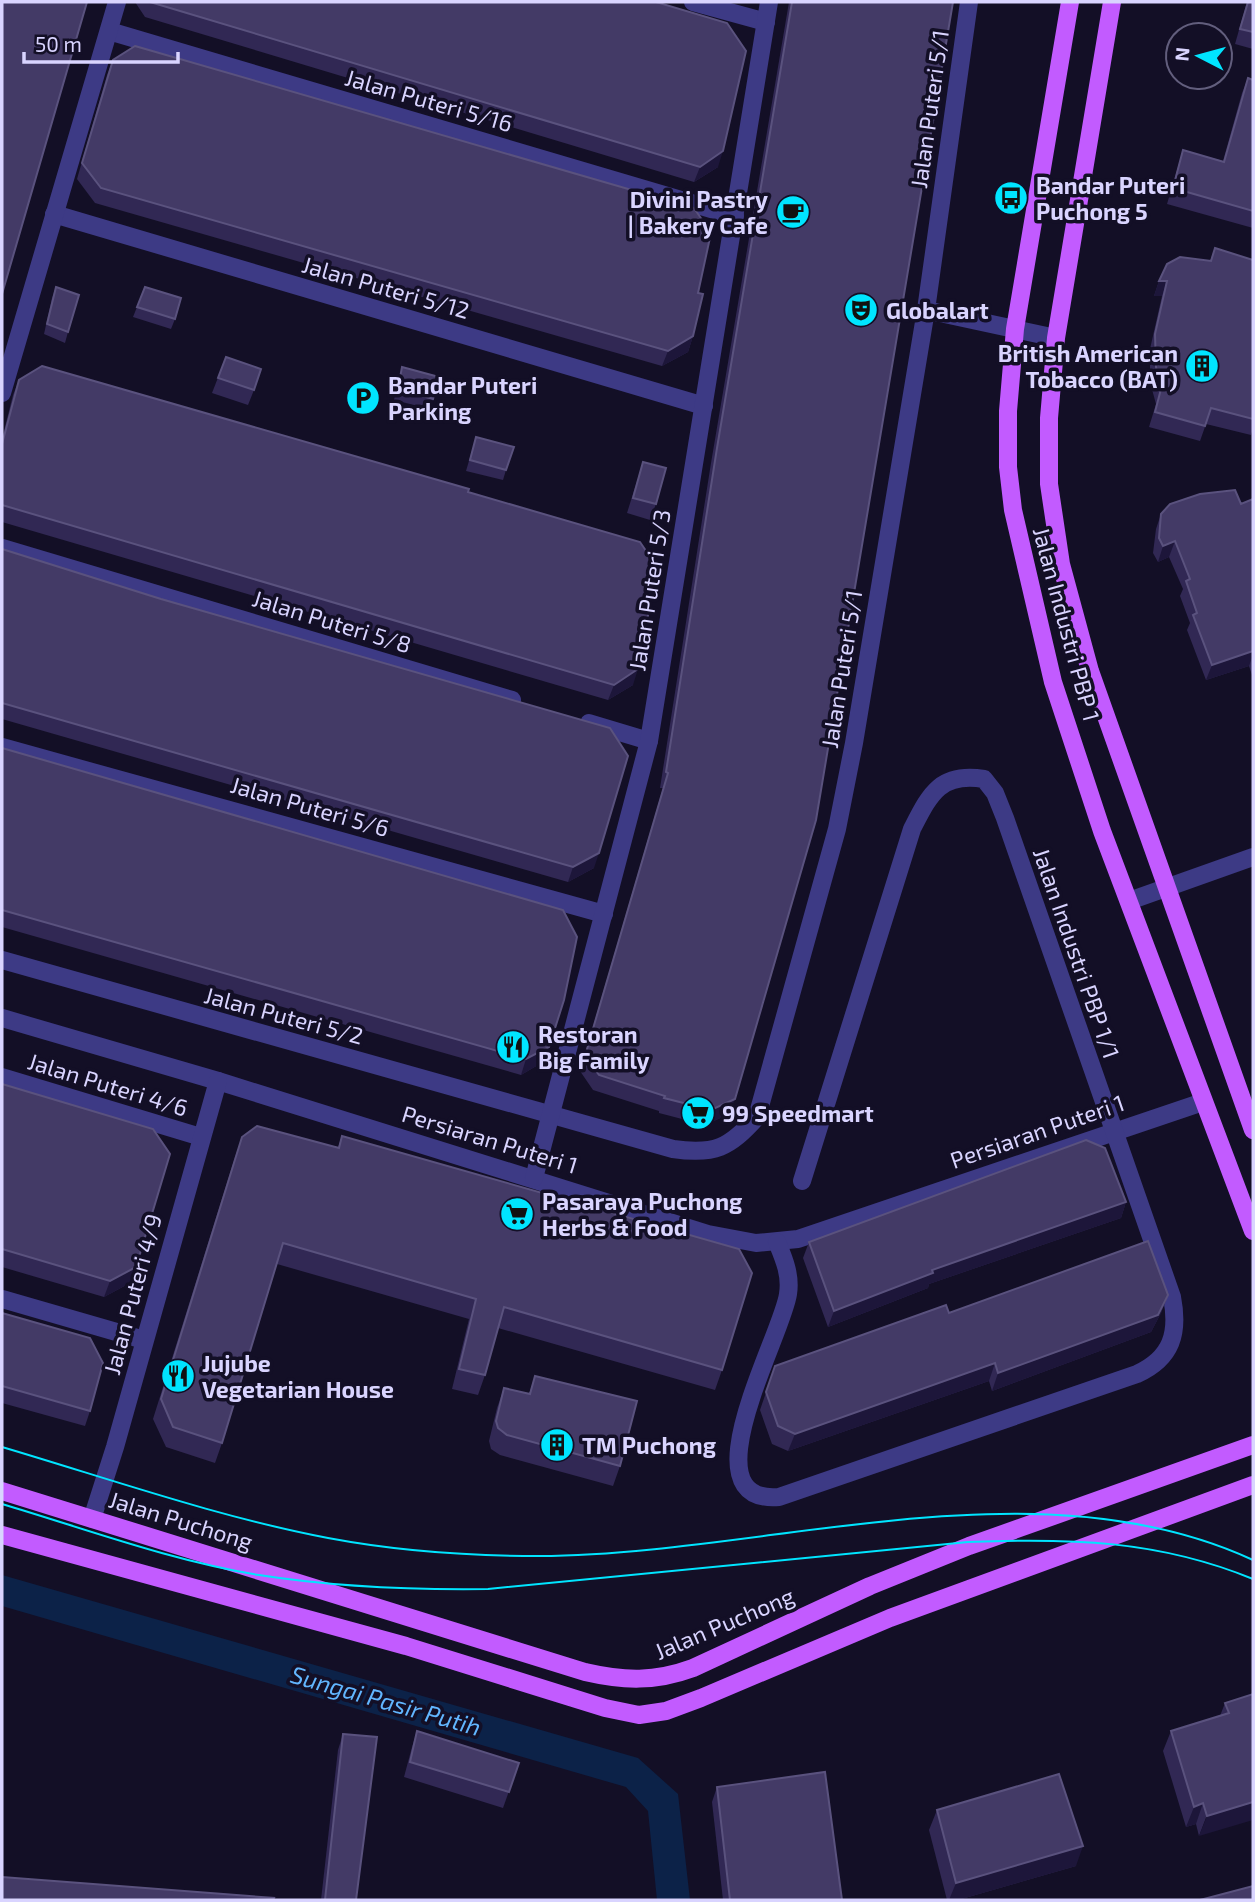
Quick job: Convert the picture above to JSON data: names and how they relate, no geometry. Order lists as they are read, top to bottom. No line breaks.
{"streets":{"main road":["Jalan Industri PBP 1","Jalan Puchong"],"street":["Jalan Puteri 5/16","Jalan Puteri 5/1","Jalan Puteri 5/12","Jalan Puteri 5/3","Jalan Puteri 5/8","Jalan Puteri 5/6","Jalan Industri PBP 1/1","Jalan Puteri 5/2","Jalan Puteri 4/6","Persiaran Puteri 1","Jalan Puteri 4/9"]},"crossings":[["Jalan Puteri 5/16","Jalan Puteri 5/3"],["Jalan Puteri 5/1","Jalan Puteri 5/3"],["Jalan Puteri 5/1","Jalan Puteri 5/2"],["Jalan Puteri 5/12","Jalan Puteri 5/3"],["Jalan Puteri 5/3","Jalan Puteri 5/6"],["Jalan Puteri 5/3","Jalan Puteri 5/2"],["Jalan Puteri 5/3","Persiaran Puteri 1"],["Jalan Industri PBP 1","Persiaran Puteri 1"],["Jalan Industri PBP 1/1","Persiaran Puteri 1"],["Jalan Puteri 4/6","Jalan Puteri 4/9"],["Persiaran Puteri 1","Jalan Puteri 4/9"],["Jalan Puteri 4/9","Jalan Puchong"]],"water":["Sungai Pasir Putih"],"places":{"bus stop":["Bandar Puteri Puchong 5"],"cafe":["Divini Pastry | Bakery Cafe"],"theatre":["Globalart"],"building":["British American Tobacco (BAT)","TM Puchong"],"parking":["Bandar Puteri Parking"],"restaurant":["Restoran Big Family","Jujube Vegetarian House"],"supermarket":["99 Speedmart","Pasaraya Puchong Herbs & Food"]},"scale_bar":"50 m","north":"left"}
